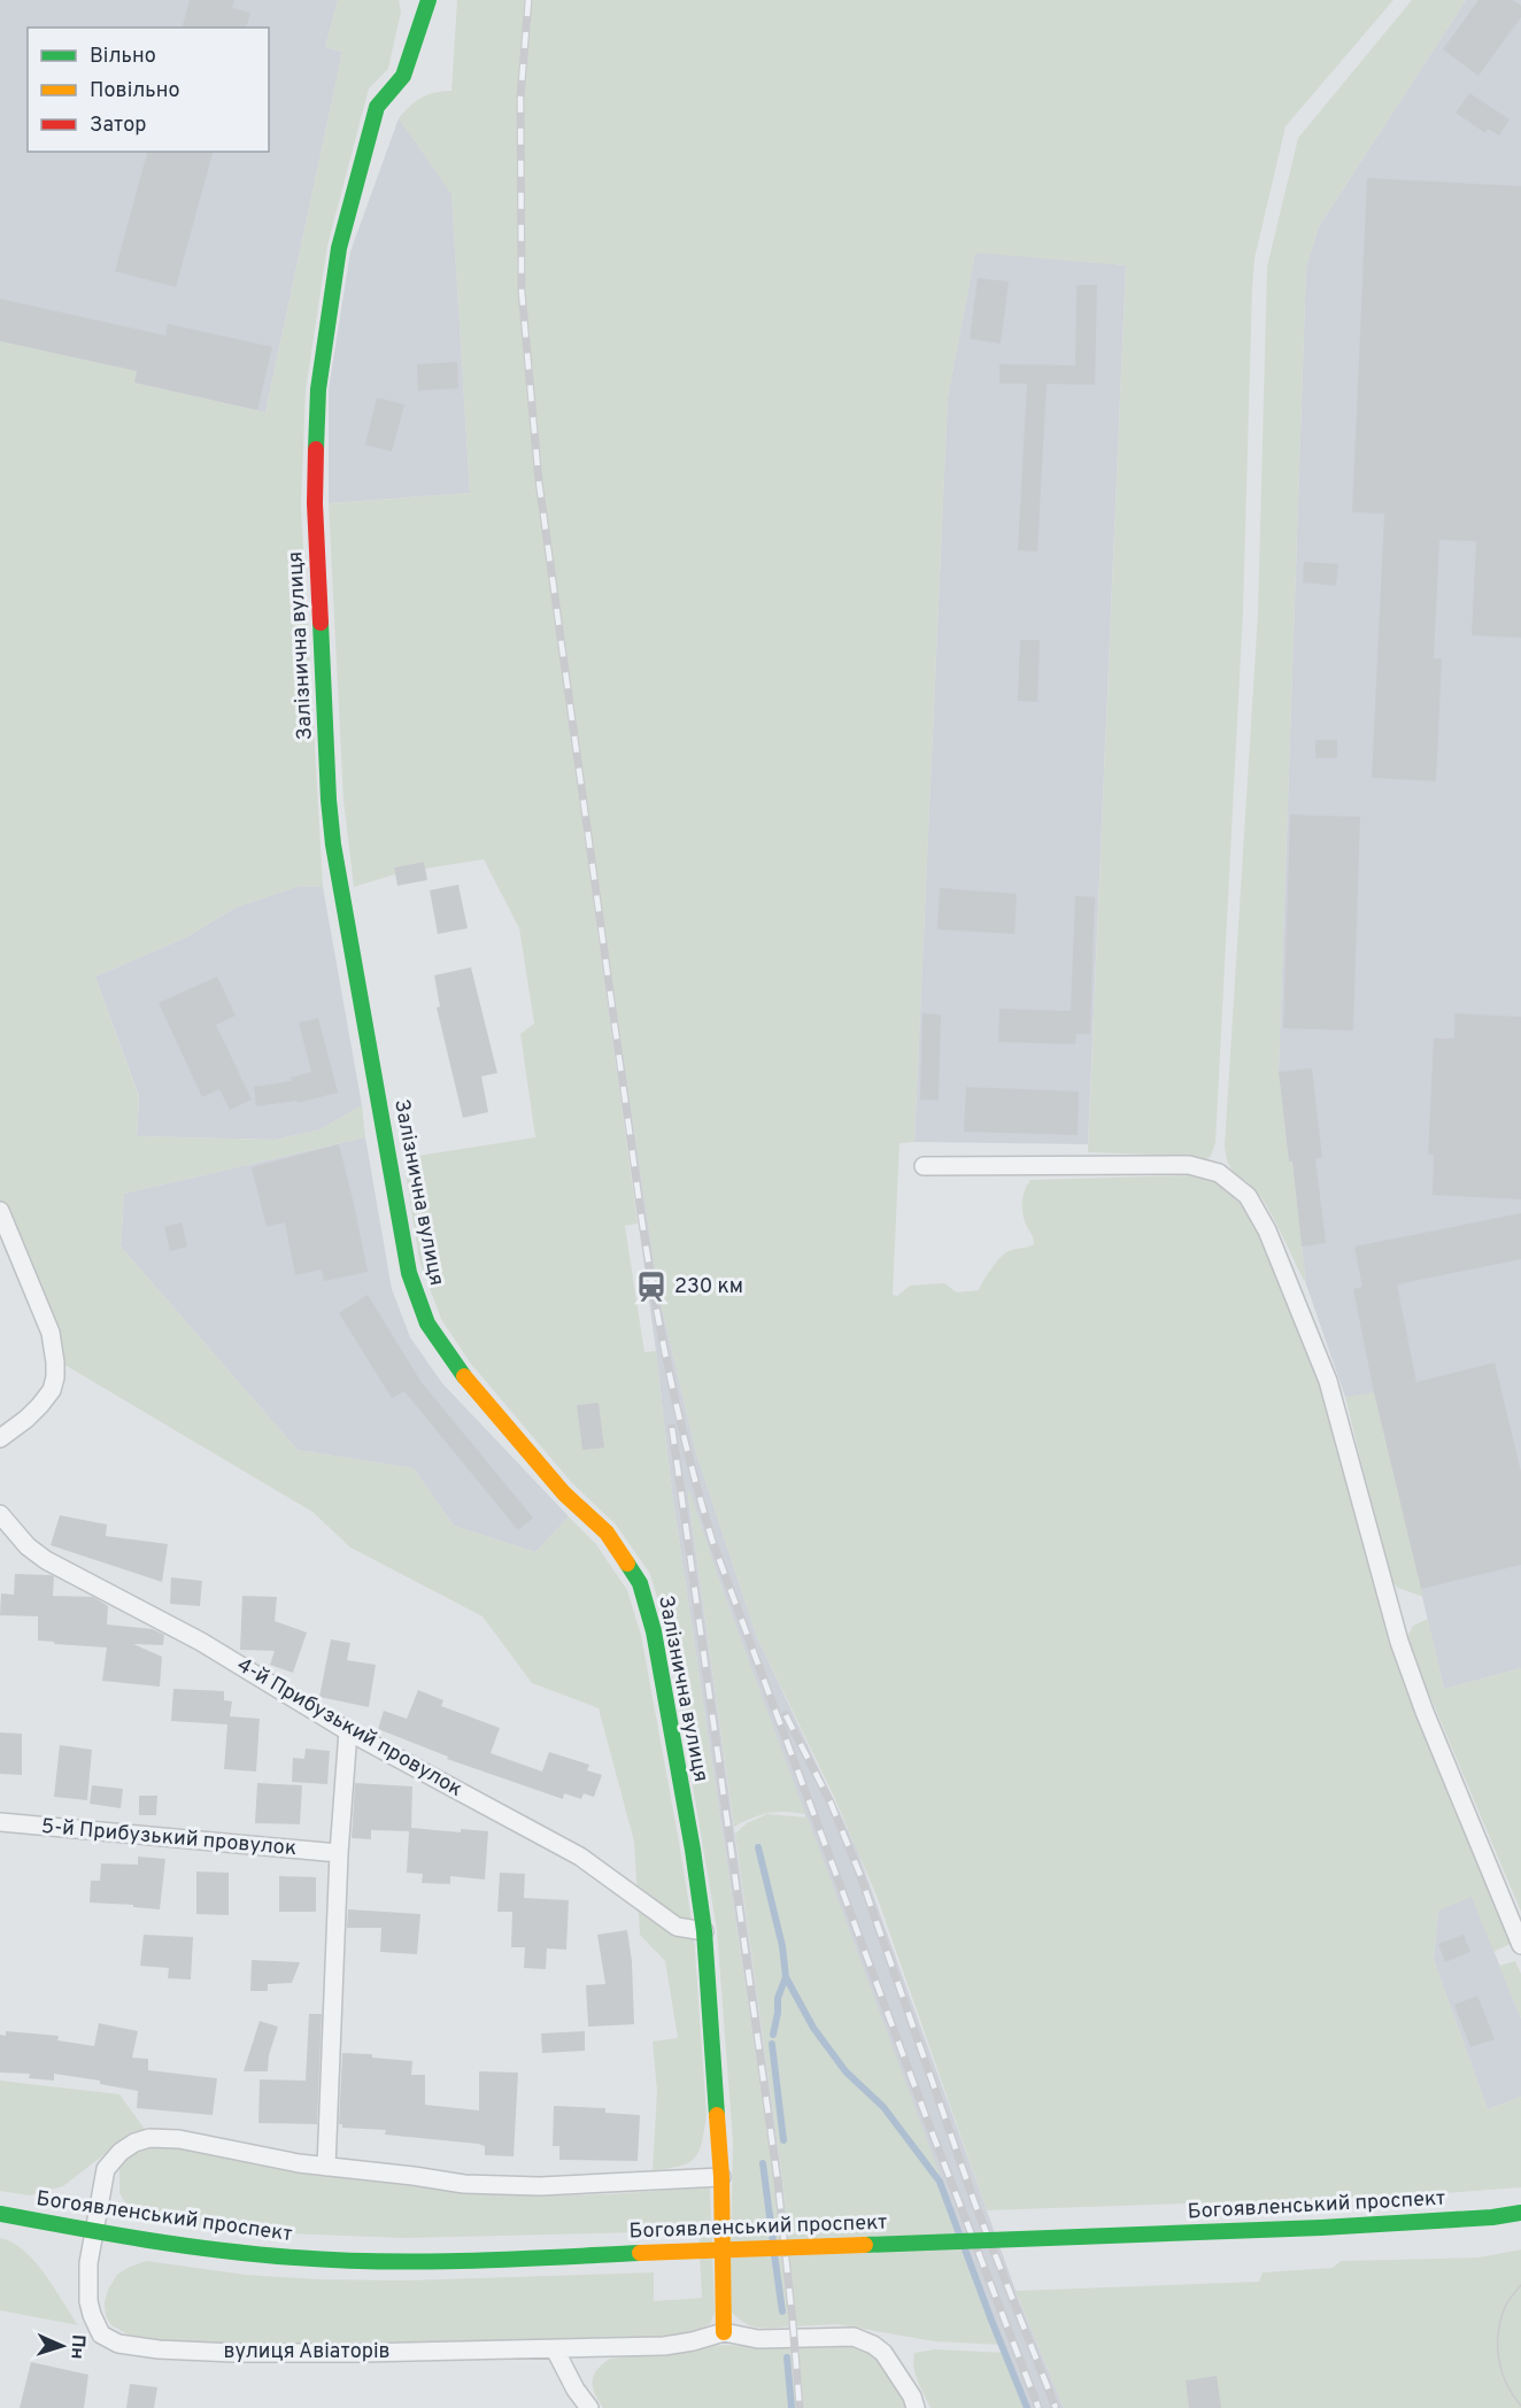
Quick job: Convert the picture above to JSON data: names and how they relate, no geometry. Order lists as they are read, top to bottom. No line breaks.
{"streets":{"street":["Залізнична вулиця","4-й Прибузький провулок","5-й Прибузький провулок","Богоявленський проспект","вулиця Авіаторів"]},"crossings":[["Залізнична вулиця","4-й Прибузький провулок"],["Залізнична вулиця","вулиця Авіаторів"],["Богоявленський проспект","вулиця Авіаторів"]],"places":{"station":["230 км"]},"legend":["Вільно","Повільно","Затор"],"north":"right"}
